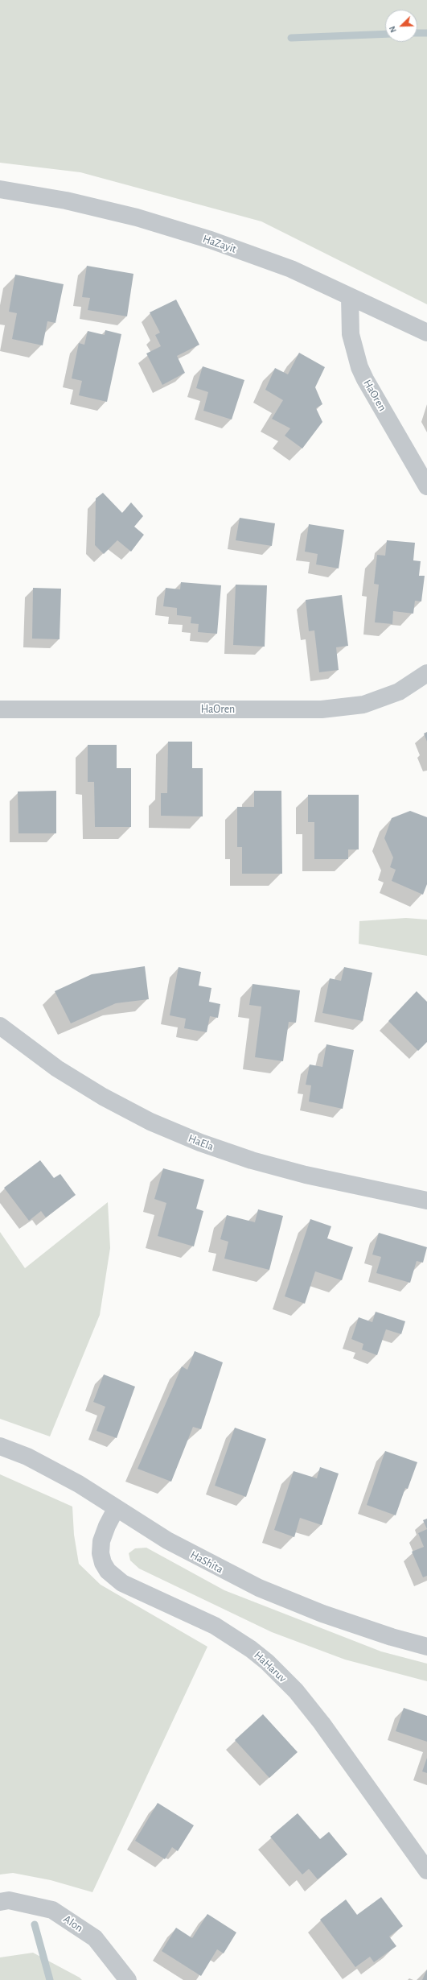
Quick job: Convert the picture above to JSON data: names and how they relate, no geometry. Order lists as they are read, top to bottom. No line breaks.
{"streets":{"street":["HaZayit","HaOren","HaEla","HaShita","HaHaruv","Alon"]},"crossings":[["HaZayit","HaOren"],["HaShita","HaHaruv"]],"north":"bottom left"}
